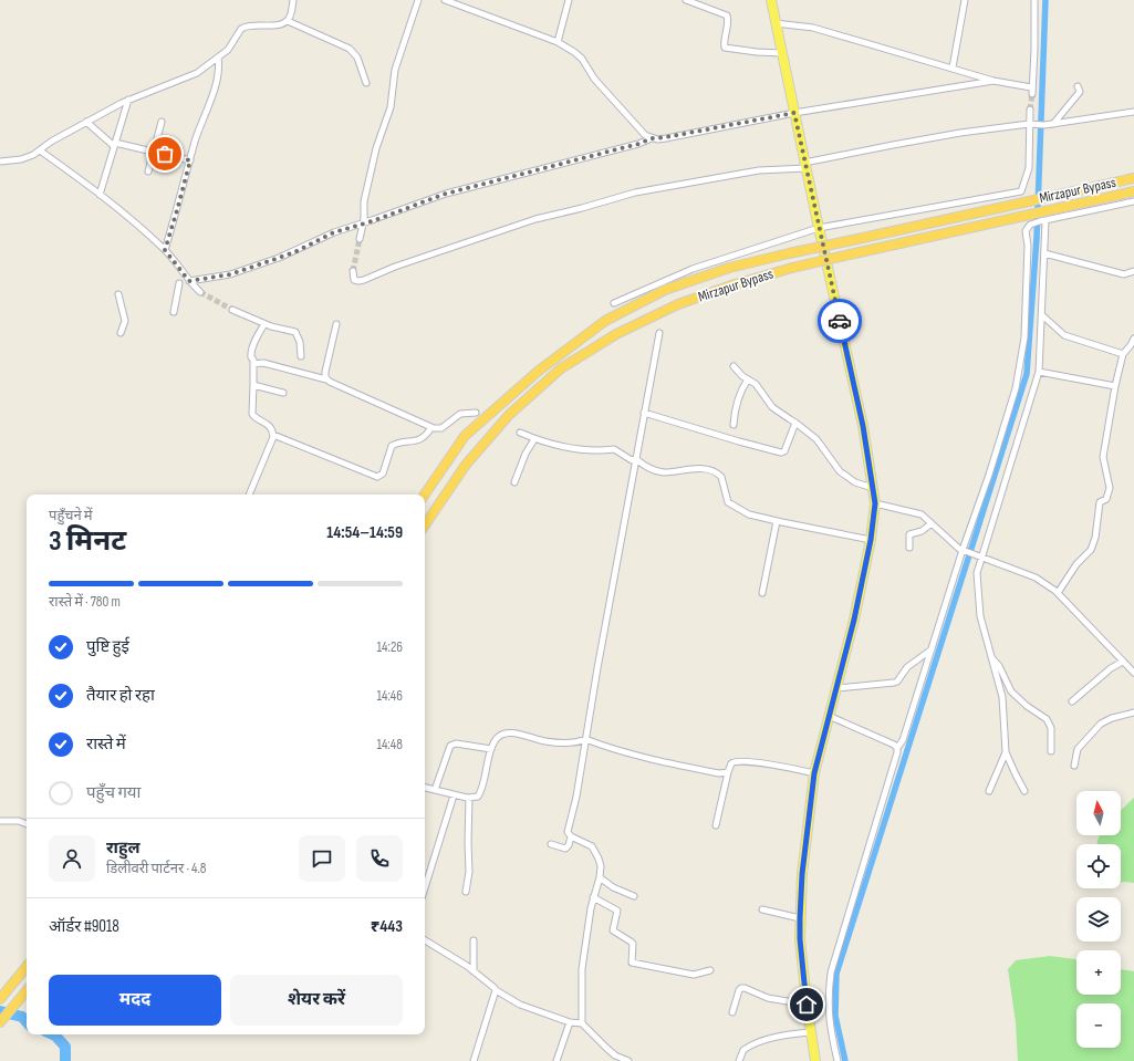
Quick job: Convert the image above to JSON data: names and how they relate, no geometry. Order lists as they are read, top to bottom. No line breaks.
{"streets":{"highway":["Mirzapur Bypass"]},"north":"top","page":{"heading":["3 मिनट","पहुँचने में","14:54–14:59"],"panel":["राहुल","डिलीवरी पार्टनर · 4.8","ऑर्डर #9018","₹443"],"bar":"रास्ते में · 780 m","list":[["पुष्टि हुई","14:26"],["तैयार हो रहा","14:46"],["रास्ते में","14:48"],"पहुँच गया"],"map_buttons":["+","−"],"buttons":["मदद","शेयर करें"]}}
